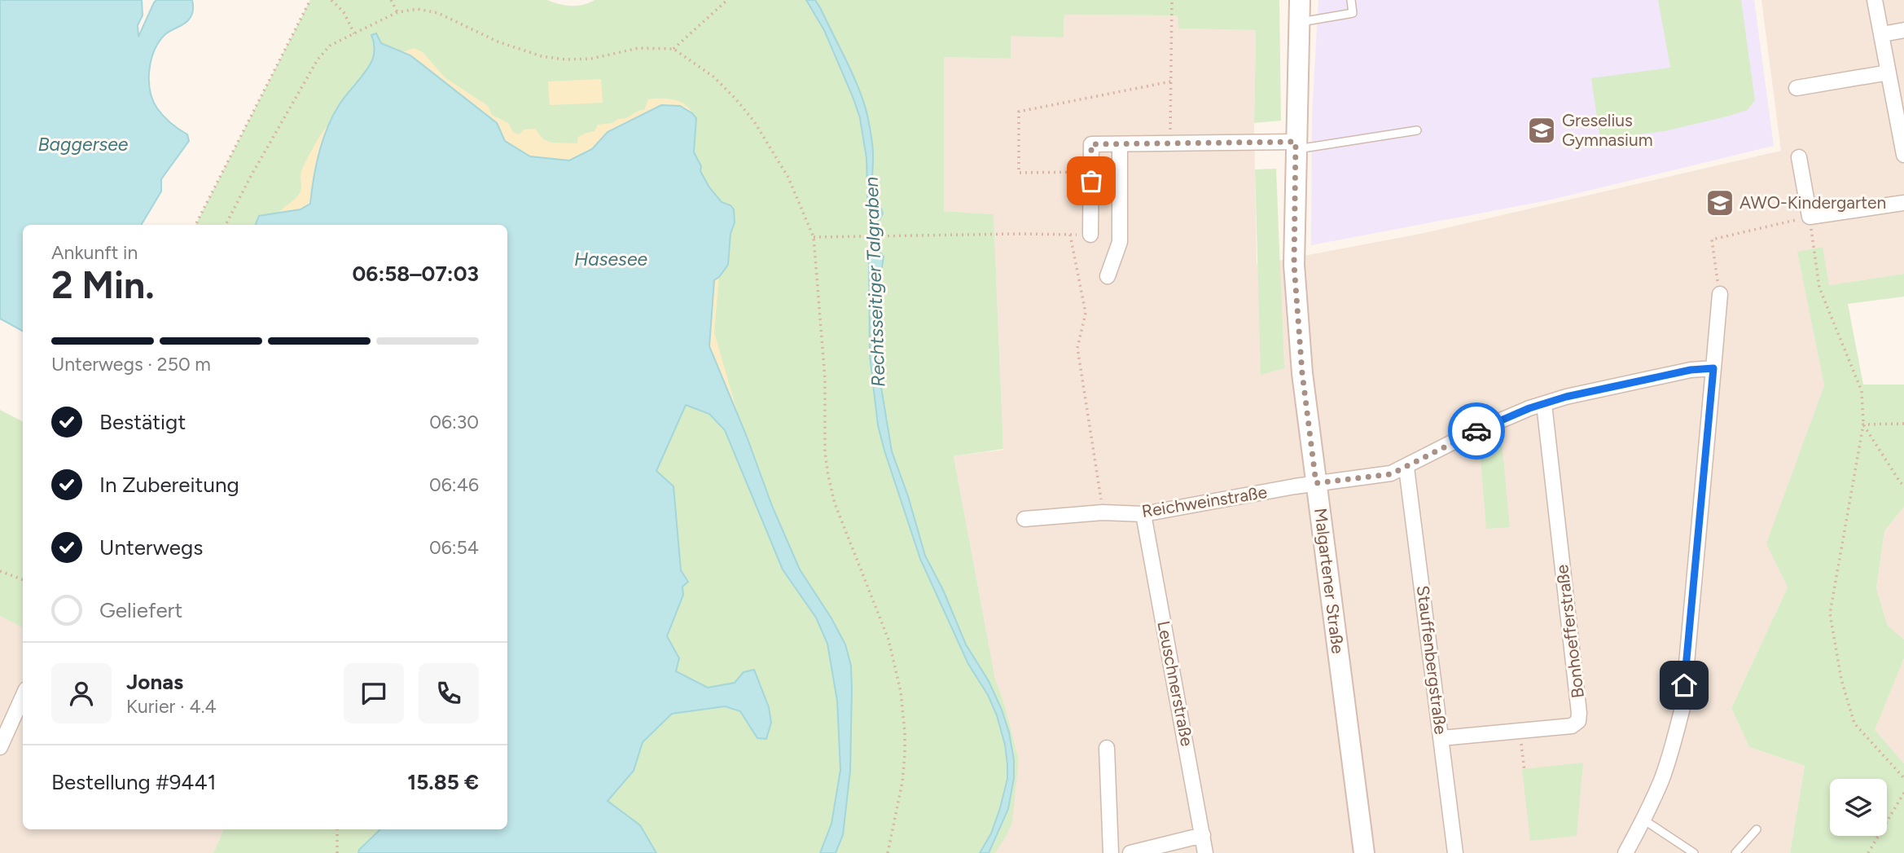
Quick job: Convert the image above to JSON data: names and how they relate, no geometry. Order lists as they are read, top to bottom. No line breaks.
{"streets":{"street":["Reichweinstraße","Malgartener Straße","Bonhoefferstraße","Stauffenbergstraße","Leuschnerstraße"]},"crossings":[["Reichweinstraße","Malgartener Straße"],["Reichweinstraße","Bonhoefferstraße"],["Reichweinstraße","Stauffenbergstraße"],["Reichweinstraße","Leuschnerstraße"],["Bonhoefferstraße","Stauffenbergstraße"]],"water":["Baggersee","Hasesee","Rechtsseitiger Talgraben"],"places":{"school or university":["Greselius Gymnasium","AWO-Kindergarten"]},"page":{"heading":["2 Min.","Ankunft in","06:58–07:03"],"panel":["Jonas","Kurier · 4.4","Bestellung #9441","15.85 €"],"bar":"Unterwegs · 250 m","list":[["Bestätigt","06:30"],["In Zubereitung","06:46"],["Unterwegs","06:54"],"Geliefert"]}}
